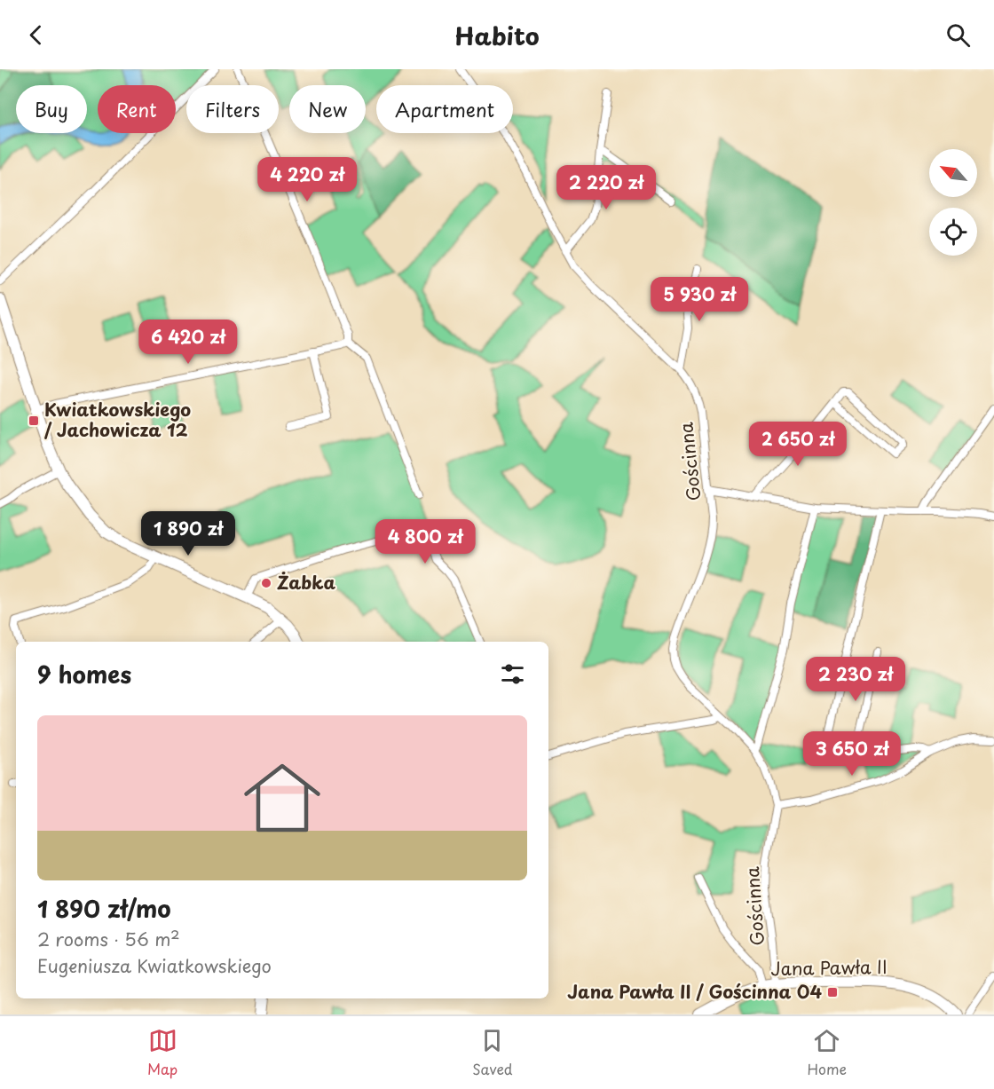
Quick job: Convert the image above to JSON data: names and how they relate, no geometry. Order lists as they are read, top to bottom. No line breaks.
{"streets":{"street":["Gościnna","Jana Pawła II"]},"crossings":[["Gościnna","Jana Pawła II"]],"places":{"transit":["Kwiatkowskiego / Jachowicza 12","Jana Pawła II / Gościnna 04"],"other":["Żabka"]},"north":"top left","page":{"header":"Habito","chip":["Buy","Rent","Filters","New","Apartment"],"price":["4 220 zł","2 220 zł","5 930 zł","6 420 zł","2 650 zł","1 890 zł","4 800 zł","2 230 zł","3 650 zł"],"heading":"9 homes","list":[{"name":"1 890 zł/mo","note":"2 rooms · 56 m² · Eugeniusza Kwiatkowskiego"}],"tabs":["Map","Saved","Home"]}}
